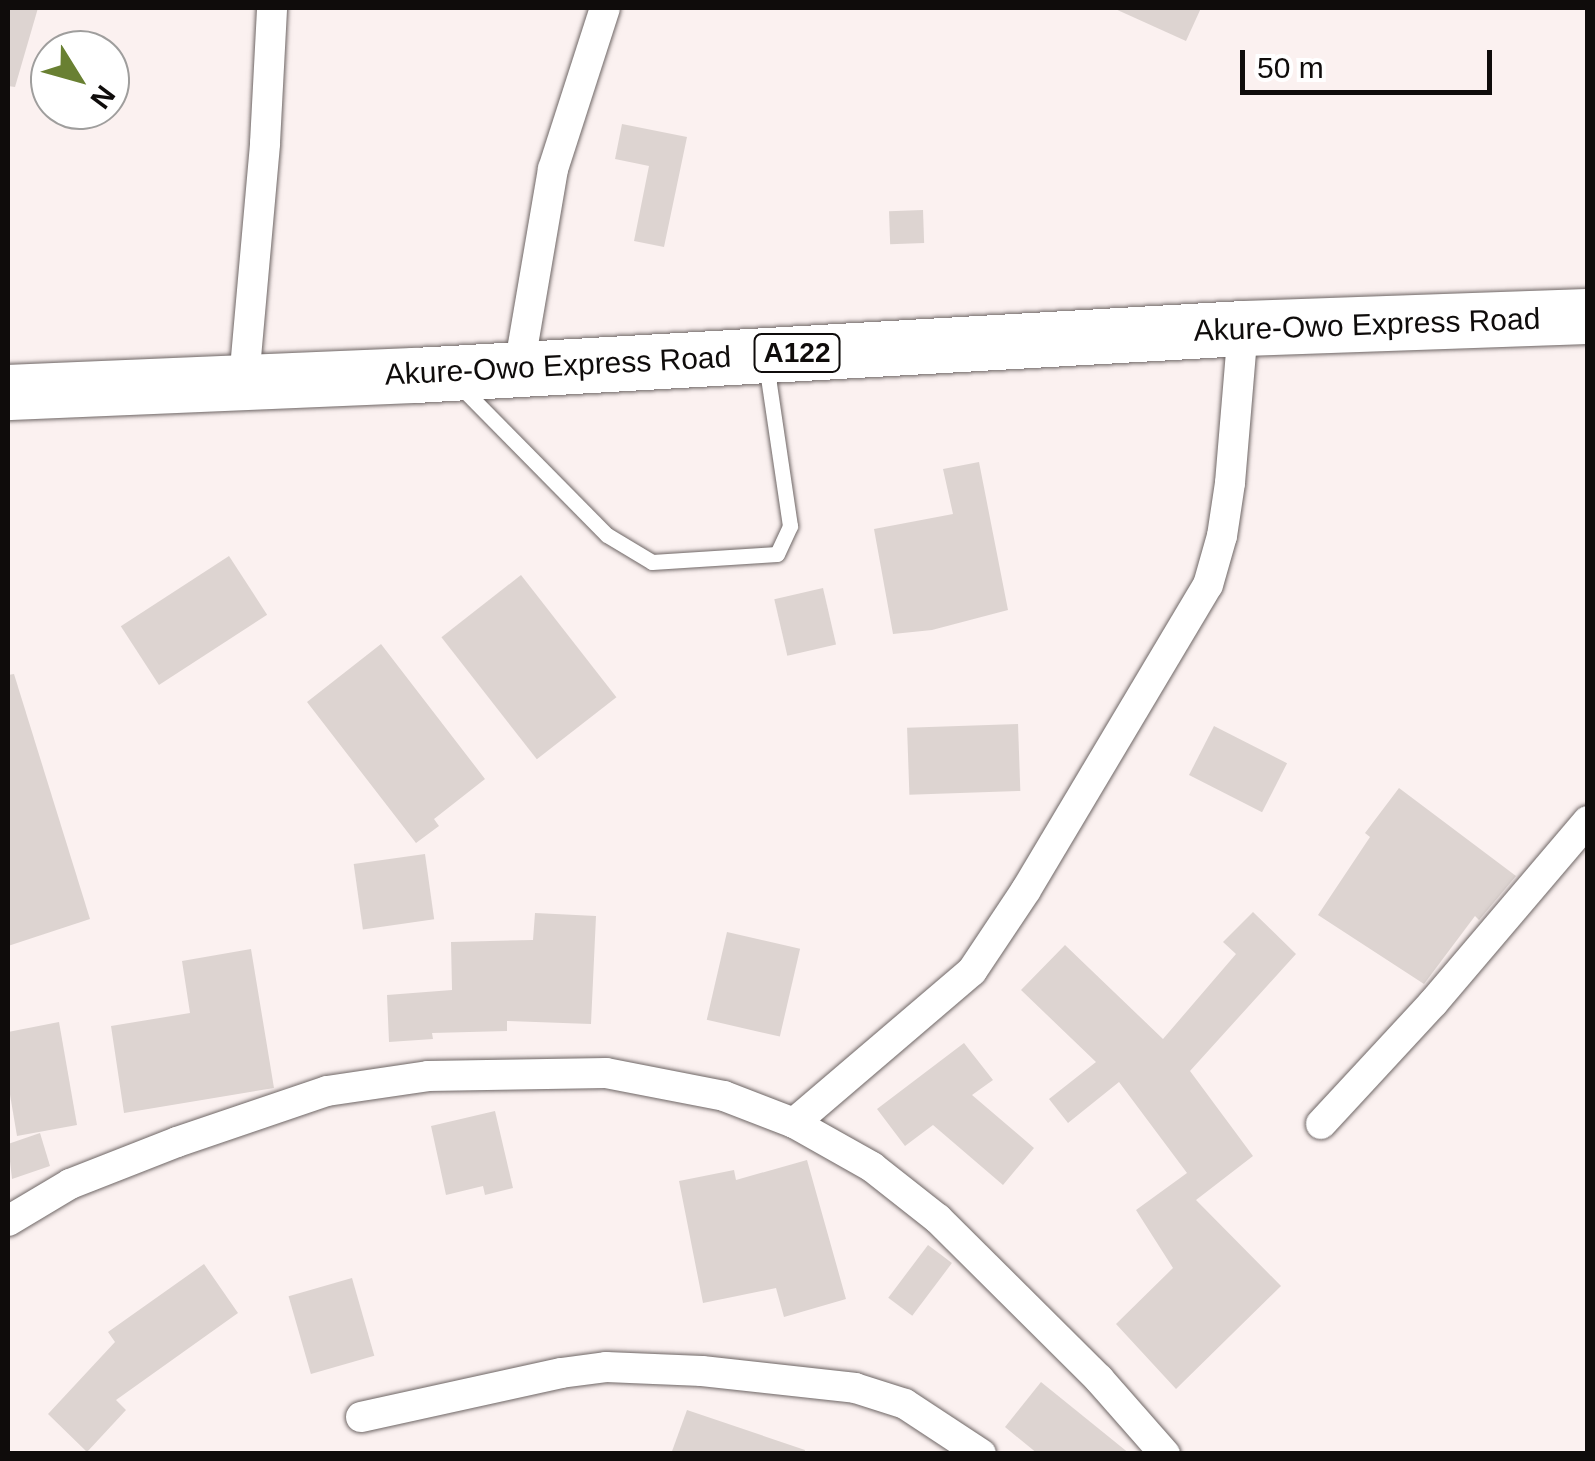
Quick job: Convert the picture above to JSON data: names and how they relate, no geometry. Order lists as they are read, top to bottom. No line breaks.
{"streets":{"highway":["Akure-Owo Express Road","A122"]},"scale_bar":"50 m","north":"bottom right"}
